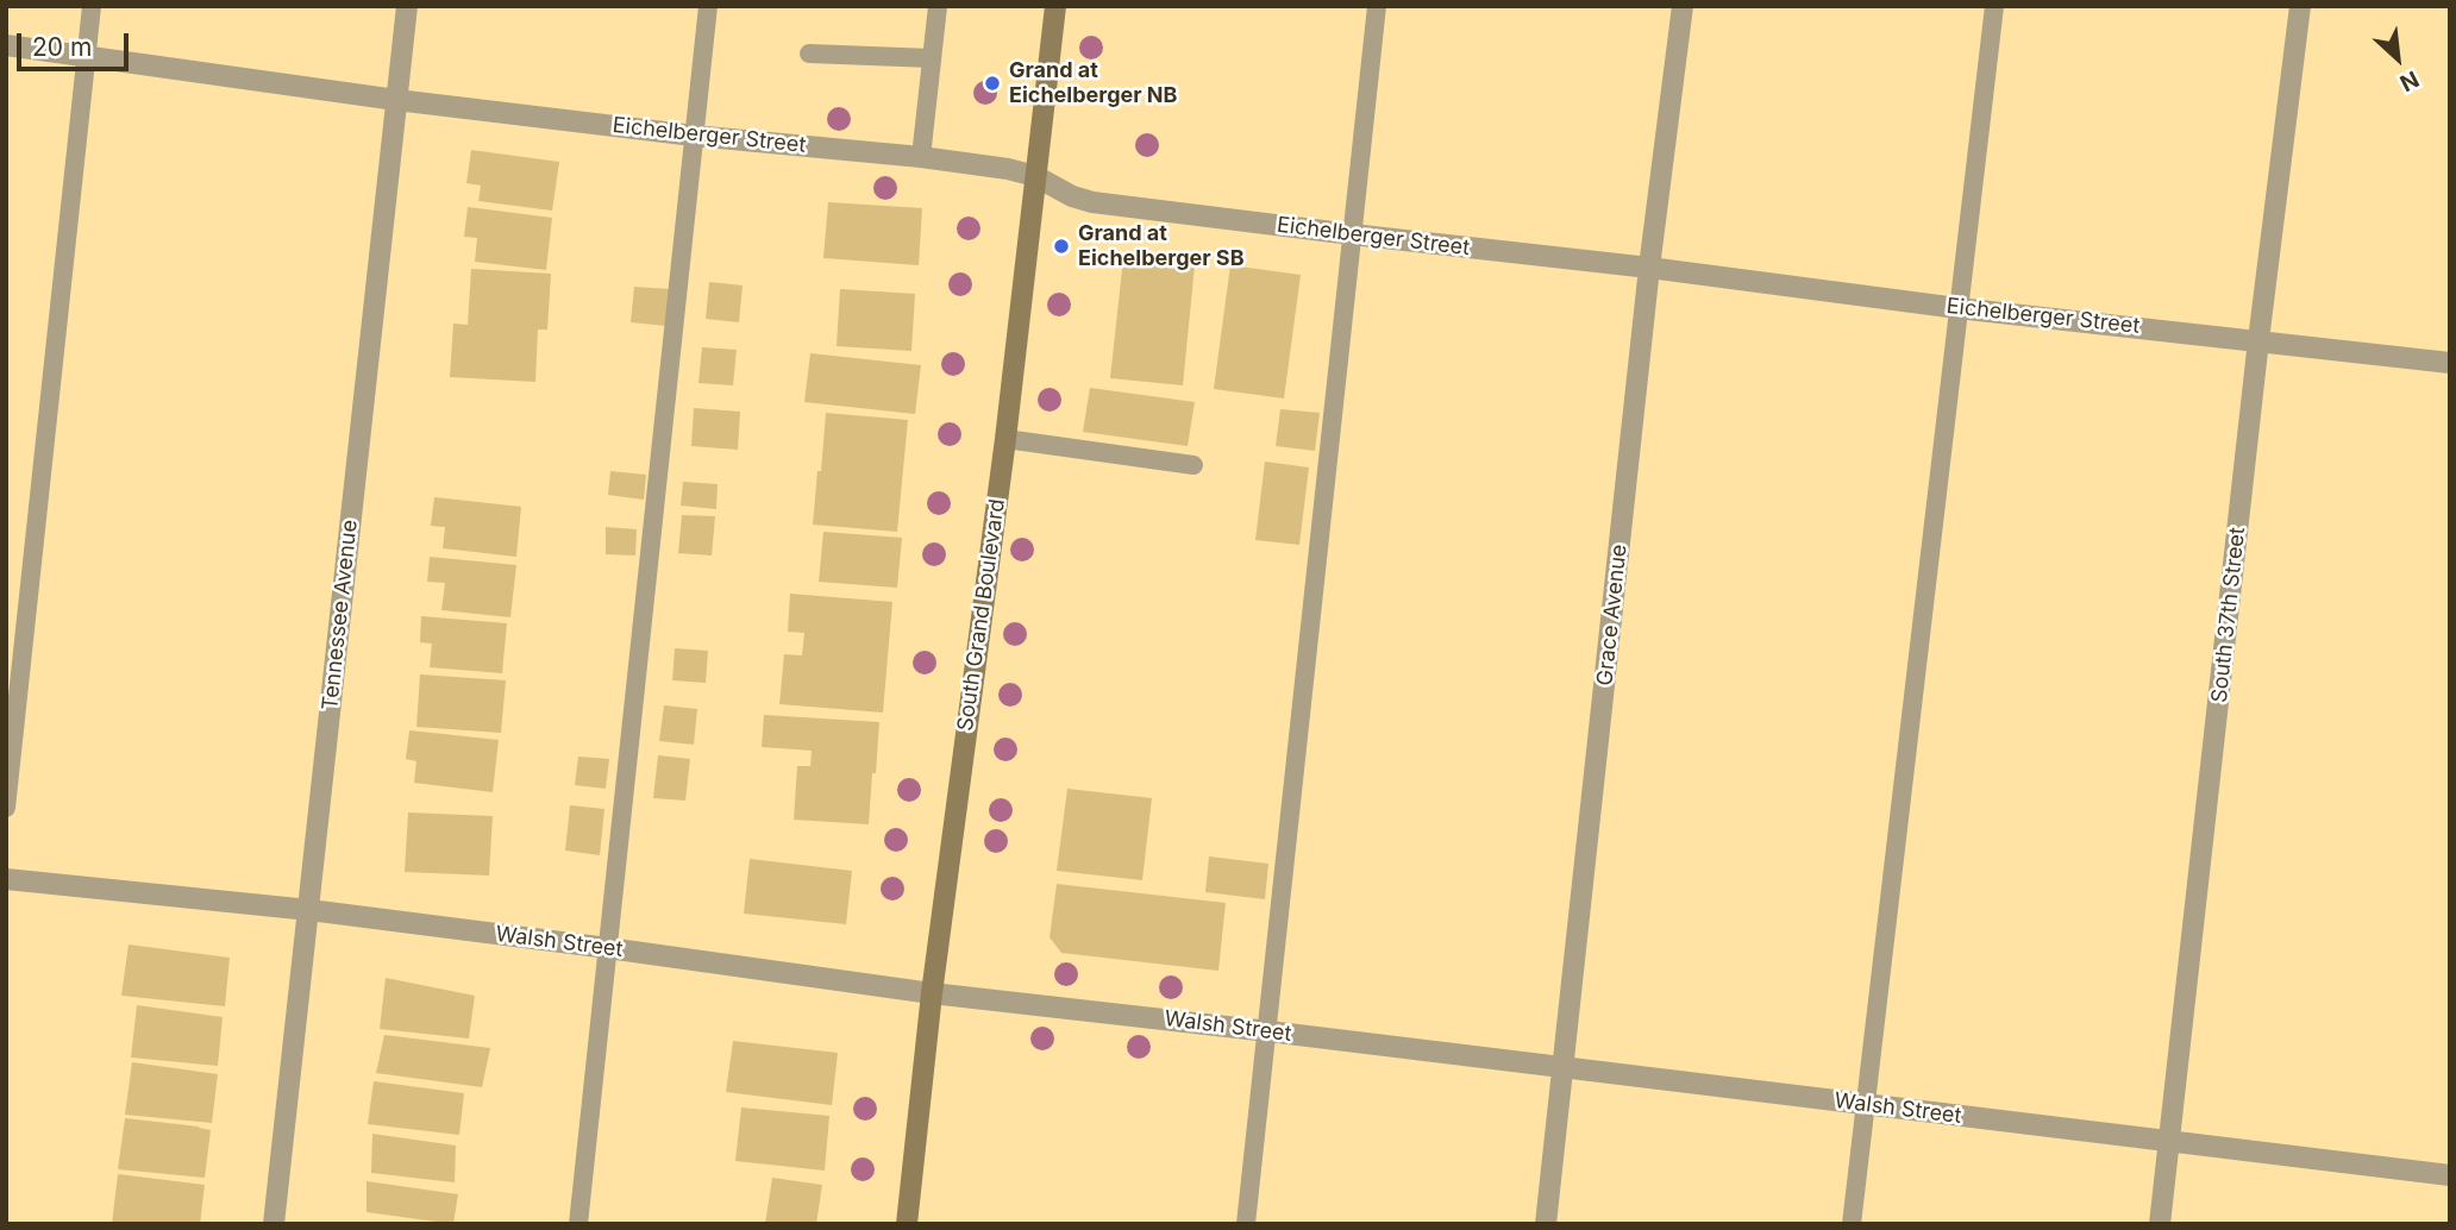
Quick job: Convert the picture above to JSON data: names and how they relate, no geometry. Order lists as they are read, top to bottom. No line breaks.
{"streets":{"main road":["South Grand Boulevard"],"street":["Eichelberger Street","Tennessee Avenue","Grace Avenue","South 37th Street","Walsh Street"]},"crossings":[["Eichelberger Street","Tennessee Avenue"],["Eichelberger Street","South Grand Boulevard"],["Eichelberger Street","Grace Avenue"],["Eichelberger Street","South 37th Street"],["Tennessee Avenue","Walsh Street"],["South Grand Boulevard","Walsh Street"],["Grace Avenue","Walsh Street"],["South 37th Street","Walsh Street"]],"places":["Grand at Eichelberger NB","Grand at Eichelberger SB"],"scale_bar":"20 m","north":"bottom right"}
